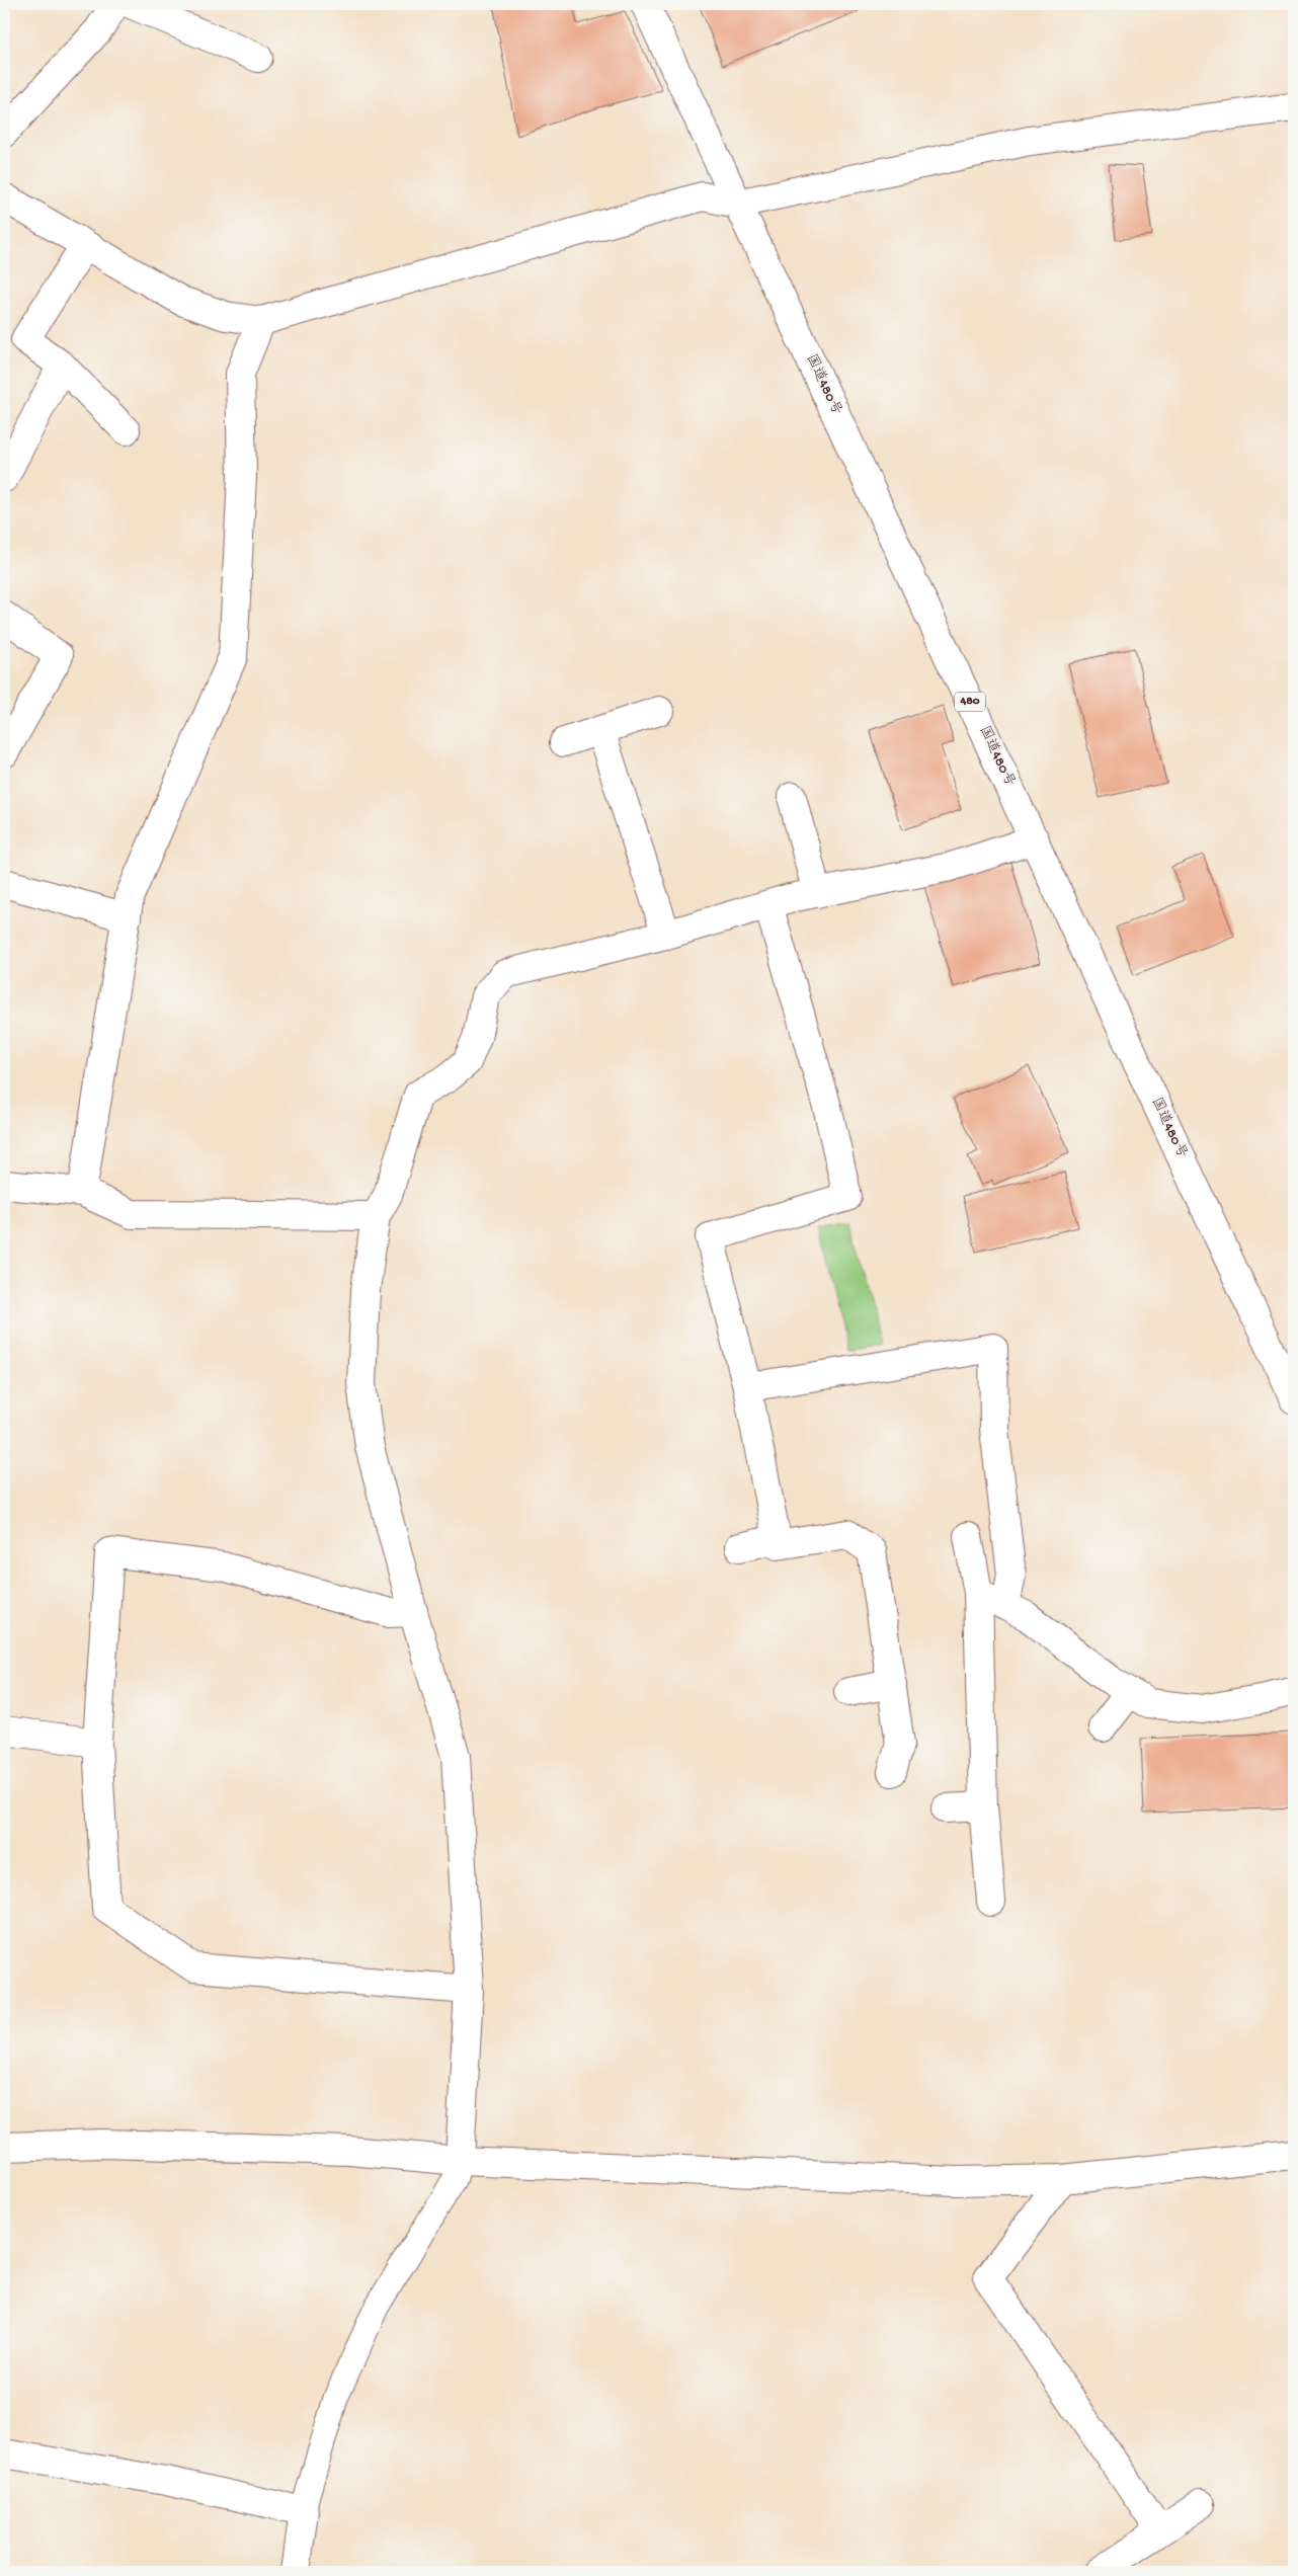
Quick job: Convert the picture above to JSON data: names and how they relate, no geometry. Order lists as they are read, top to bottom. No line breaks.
{"streets":{"main road":["国道480号","480"]}}
